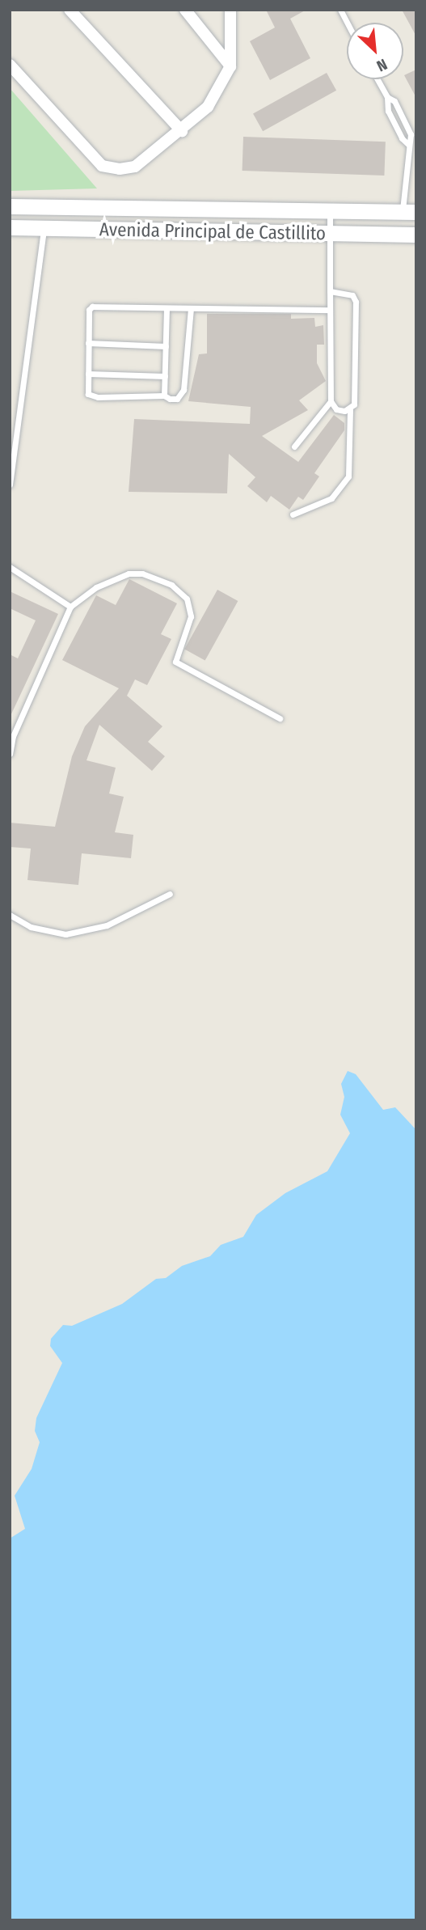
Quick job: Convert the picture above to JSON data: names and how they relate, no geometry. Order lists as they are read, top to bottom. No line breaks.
{"streets":{"main road":["Avenida Principal de Castillito"]},"north":"bottom right"}
